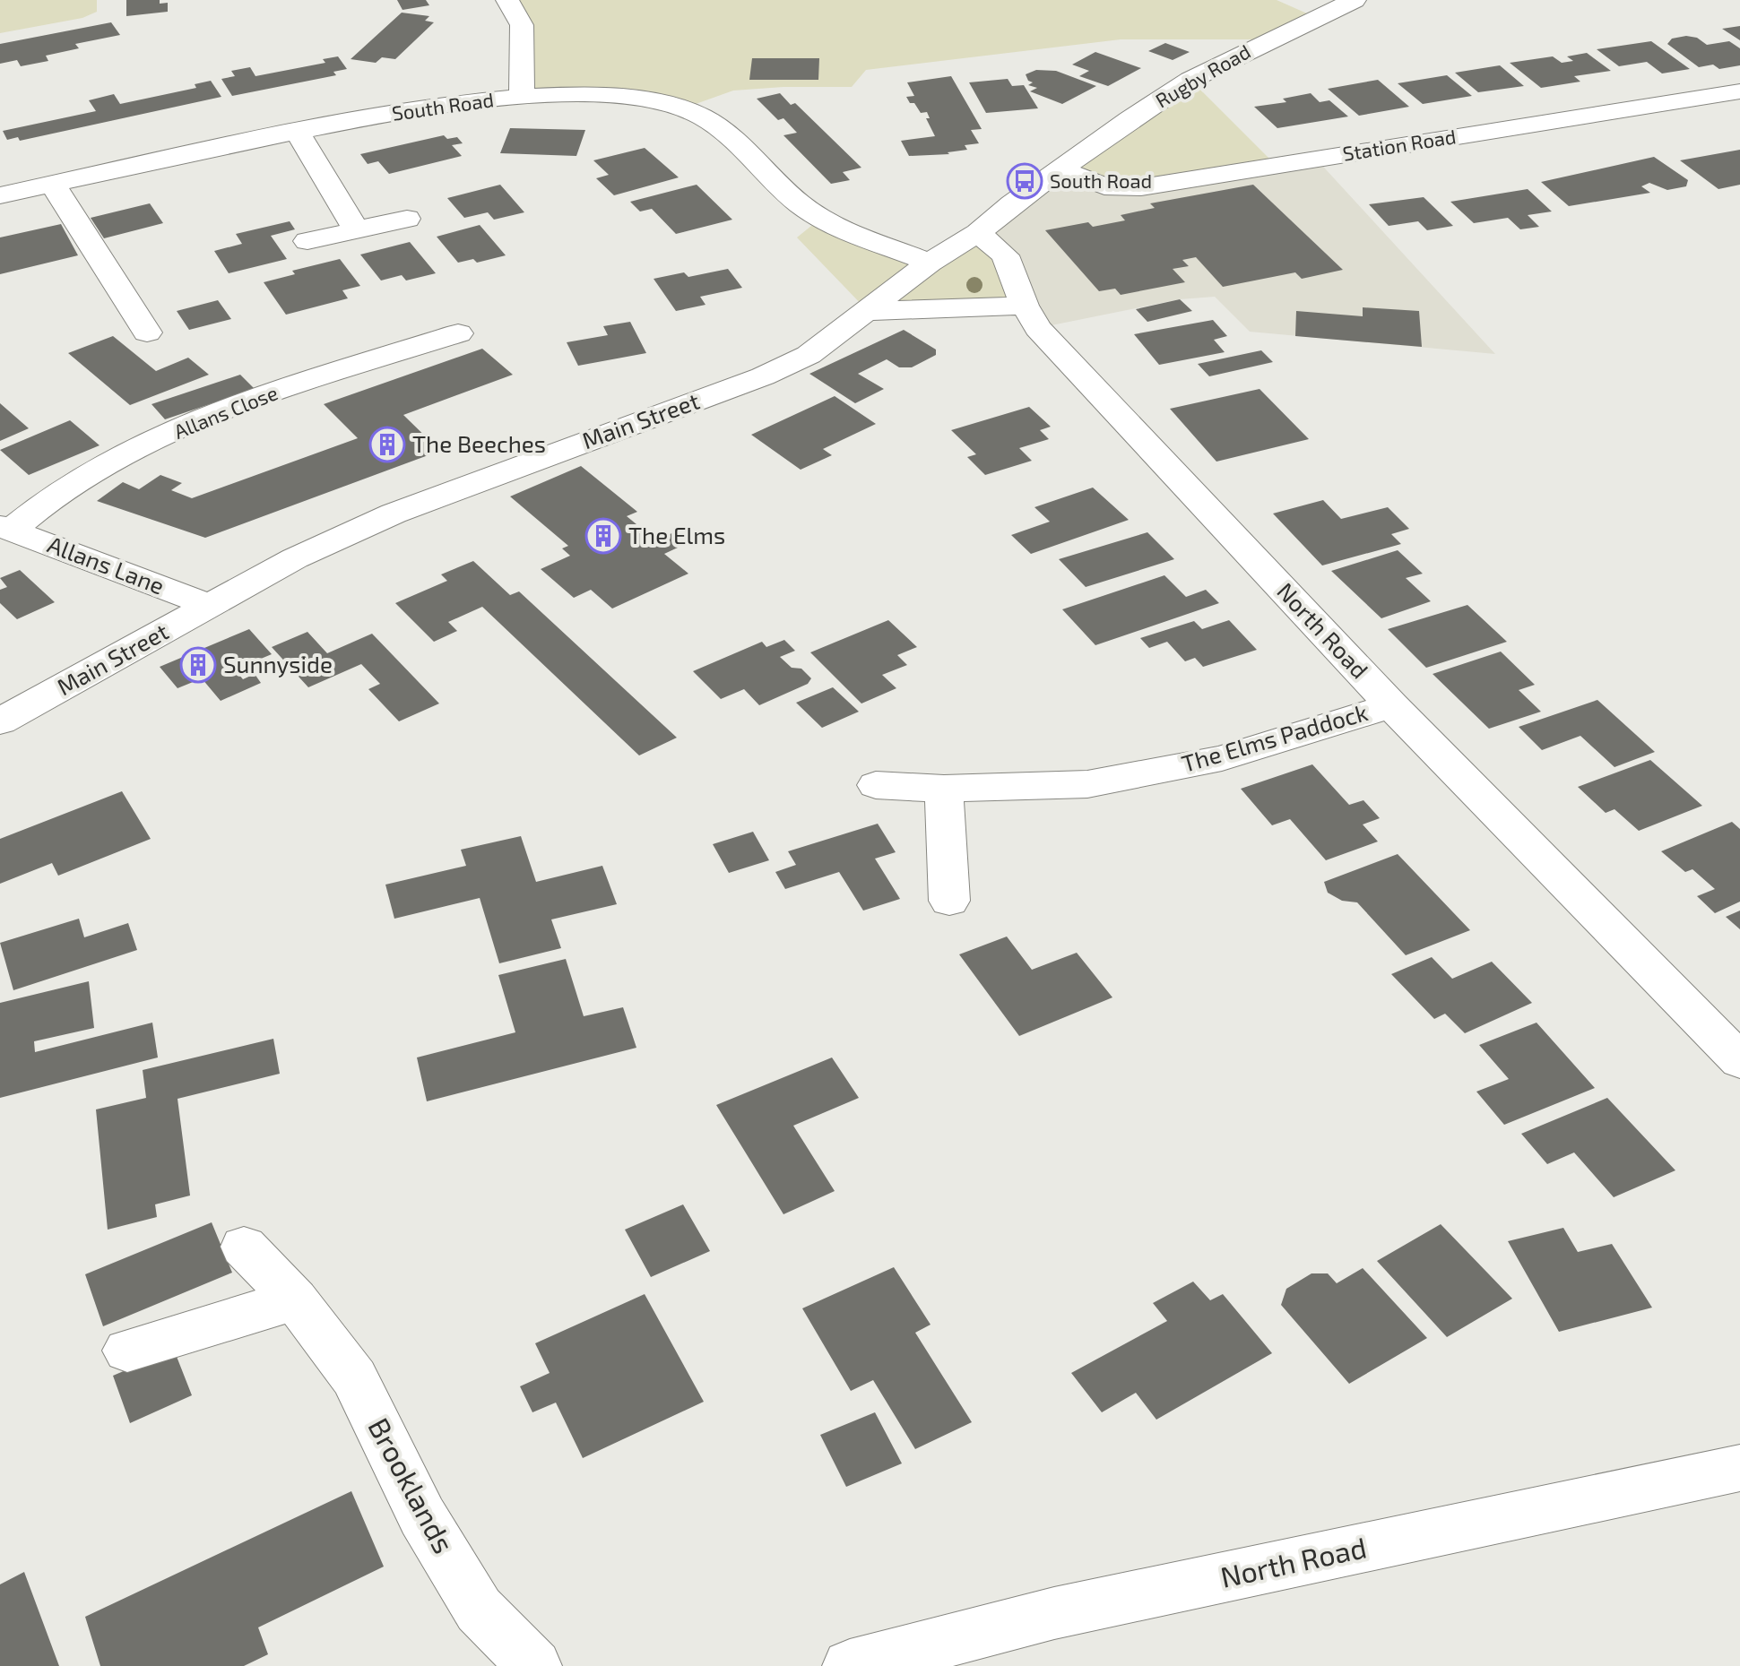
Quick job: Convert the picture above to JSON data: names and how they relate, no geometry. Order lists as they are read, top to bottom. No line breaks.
{"streets":{"street":["Rugby Road","South Road","Station Road","Allans Close","Main Street","Allans Lane","North Road","The Elms Paddock","Brooklands"]},"crossings":[["Rugby Road","Station Road"],["Rugby Road","Main Street"],["South Road","Main Street"],["Station Road","Main Street"],["Allans Close","Allans Lane"],["Main Street","Allans Lane"],["Main Street","North Road"],["North Road","The Elms Paddock"]],"places":{"bus stop":["South Road"],"building":["The Beeches","The Elms","Sunnyside"]}}
